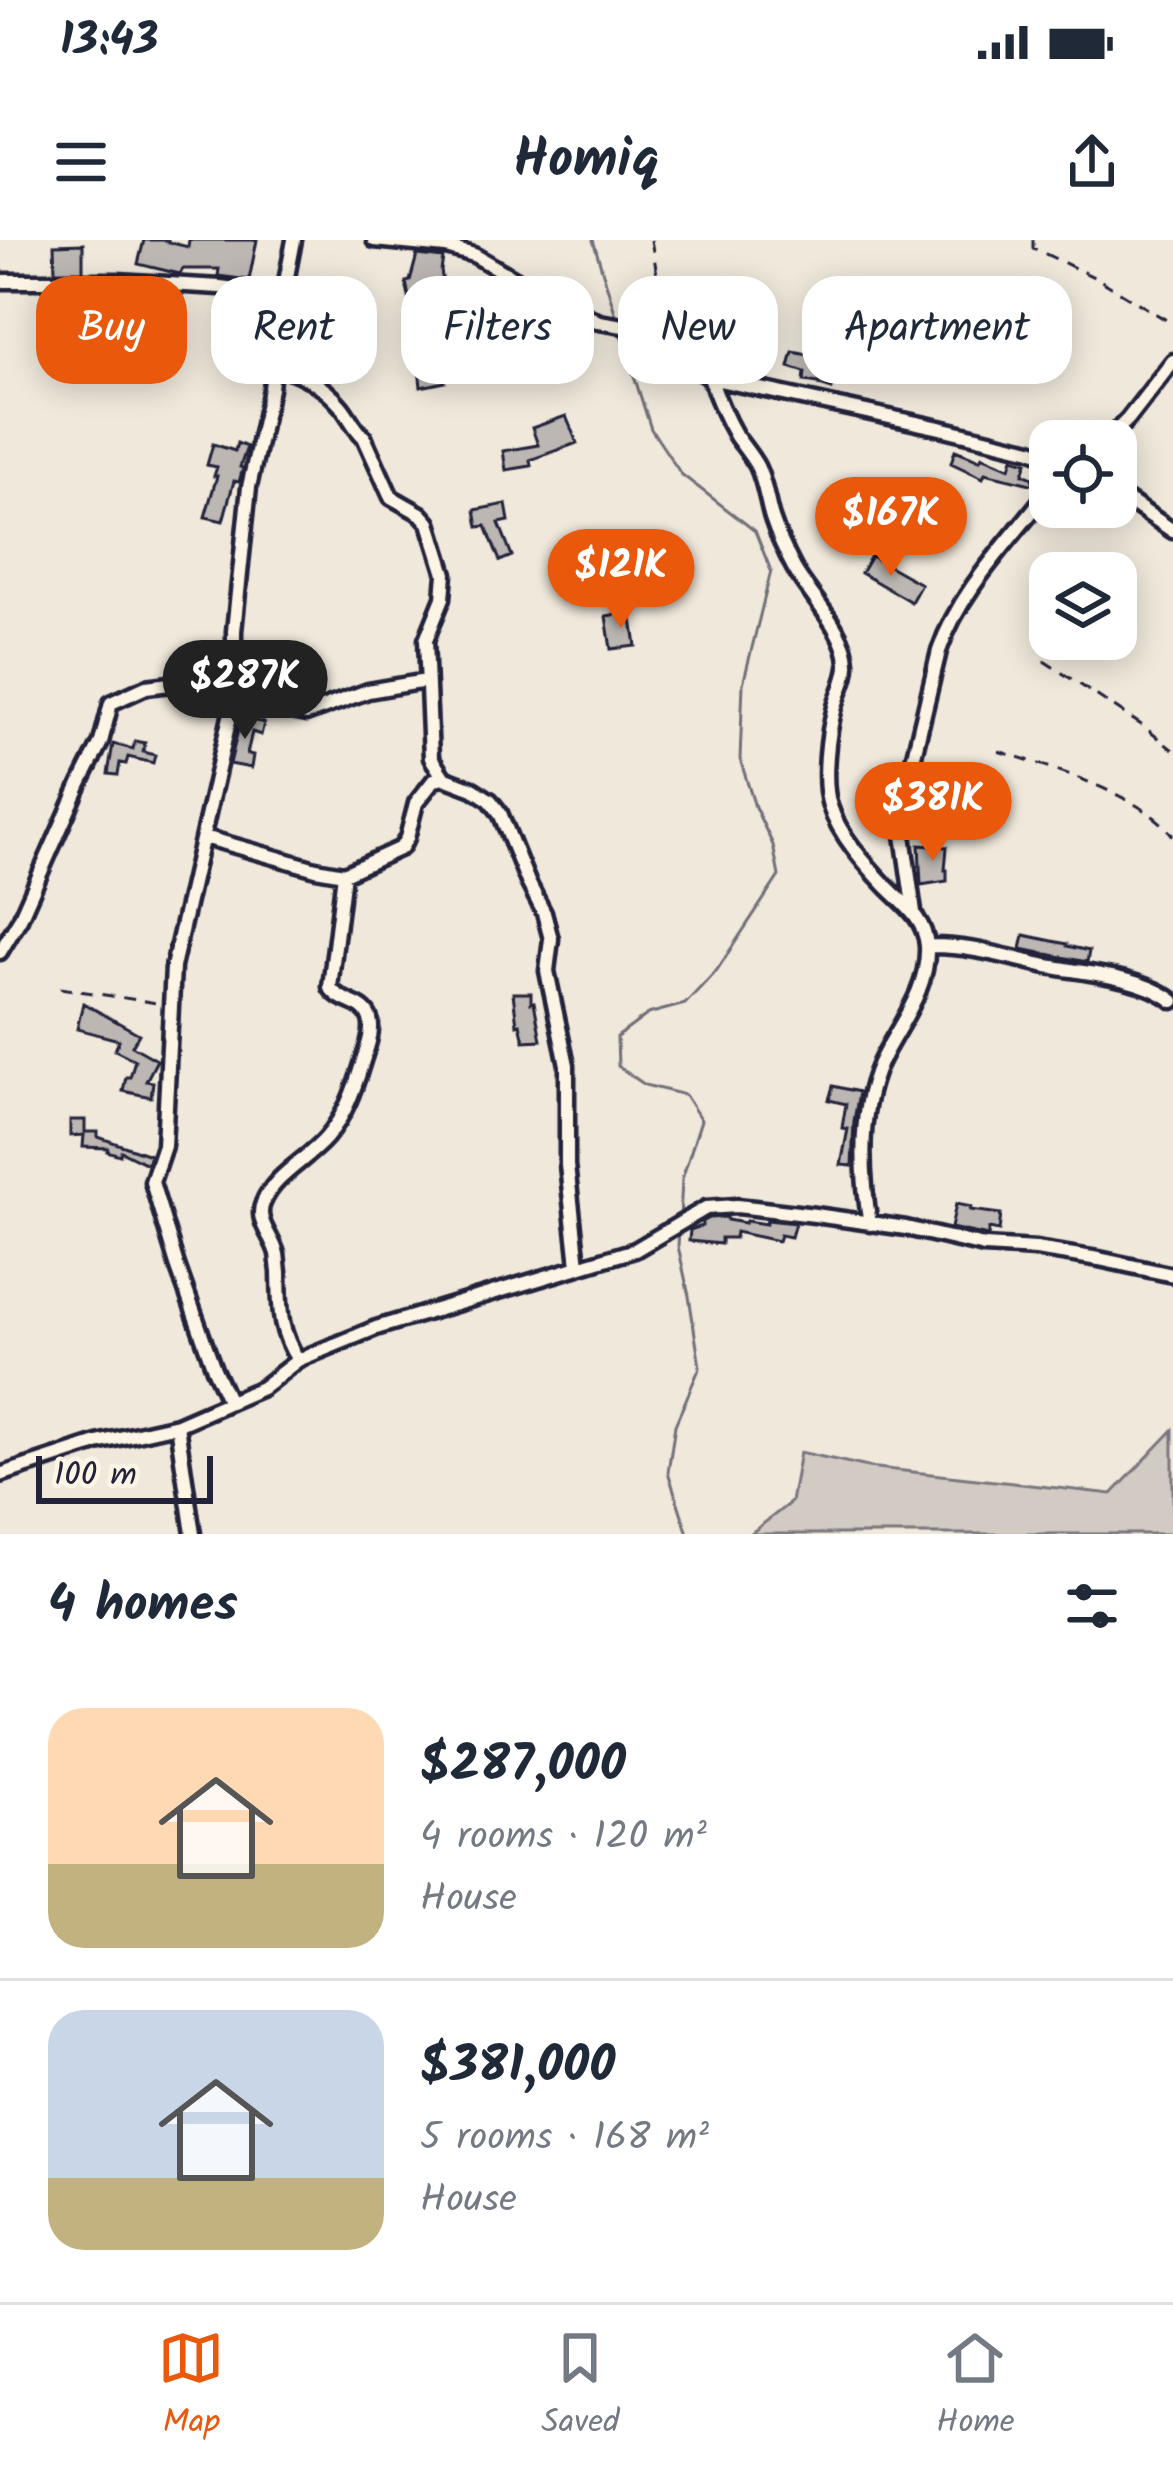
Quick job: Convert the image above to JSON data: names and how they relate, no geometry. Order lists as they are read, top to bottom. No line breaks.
{"scale_bar":"100 m","page":{"status":"13:43","header":"Homiq","chip":["Buy","Rent","Filters","New","Apartment"],"price":["$167K","$121K","$287K","$381K"],"scale":"100 m","heading":"4 homes","list":[{"name":"$287,000","note":"4 rooms · 120 m² · House"},{"name":"$381,000","note":"5 rooms · 168 m² · House"}],"tabs":["Map","Saved","Home"]}}
